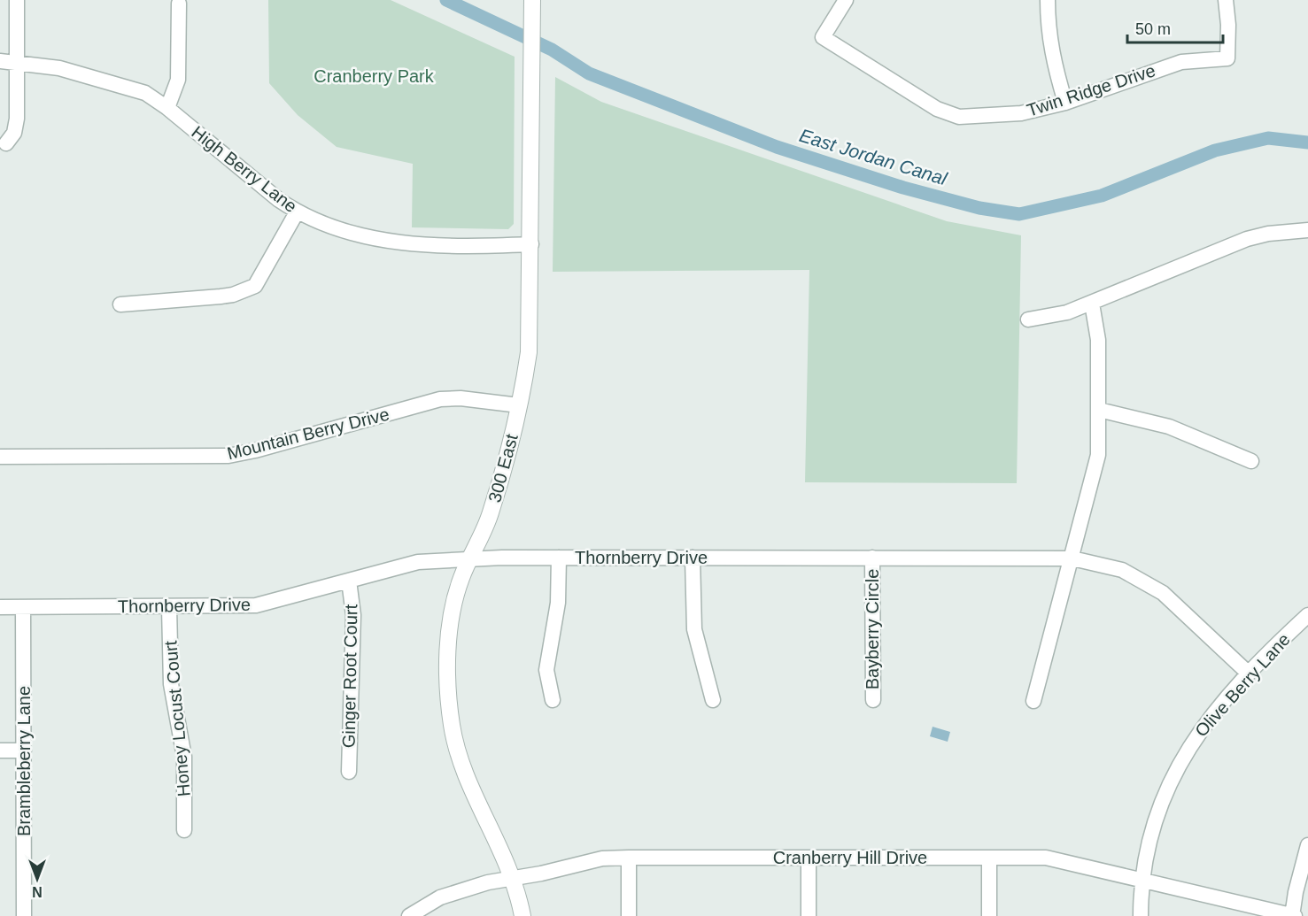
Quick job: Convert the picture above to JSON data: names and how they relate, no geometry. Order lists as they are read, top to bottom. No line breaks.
{"streets":{"street":["Twin Ridge Drive","High Berry Lane","Mountain Berry Drive","300 East","Thornberry Drive","Bayberry Circle","Ginger Root Court","Olive Berry Lane","Honey Locust Court","Brambleberry Lane","Cranberry Hill Drive"]},"crossings":[["High Berry Lane","300 East"],["Mountain Berry Drive","300 East"],["300 East","Thornberry Drive"],["300 East","Cranberry Hill Drive"],["Thornberry Drive","Bayberry Circle"],["Thornberry Drive","Ginger Root Court"],["Thornberry Drive","Olive Berry Lane"],["Thornberry Drive","Honey Locust Court"],["Thornberry Drive","Brambleberry Lane"],["Olive Berry Lane","Cranberry Hill Drive"]],"water":["East Jordan Canal"],"parks":["Cranberry Park"],"scale_bar":"50 m","north":"bottom"}
